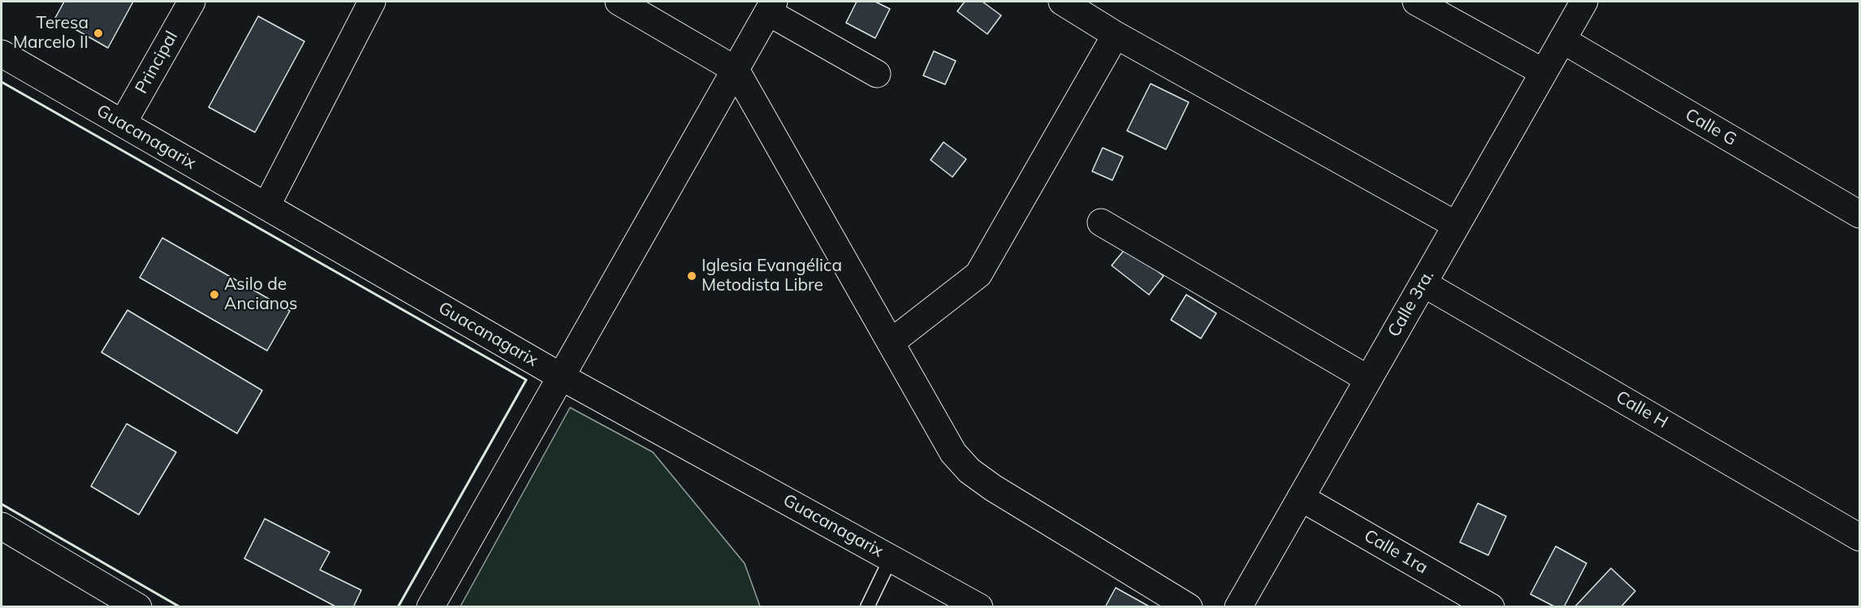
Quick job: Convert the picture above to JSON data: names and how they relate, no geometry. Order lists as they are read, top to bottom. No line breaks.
{"streets":{"street":["Principal","Calle G","Guacanagarix","Calle 3ra.","Calle H","Calle 1ra"]},"crossings":[["Principal","Guacanagarix"],["Calle G","Calle 3ra."],["Calle 3ra.","Calle H"],["Calle 3ra.","Calle 1ra"]],"places":["Teresa Marcelo II","Iglesia Evangélica Metodista Libre","Asilo de Ancianos"]}
